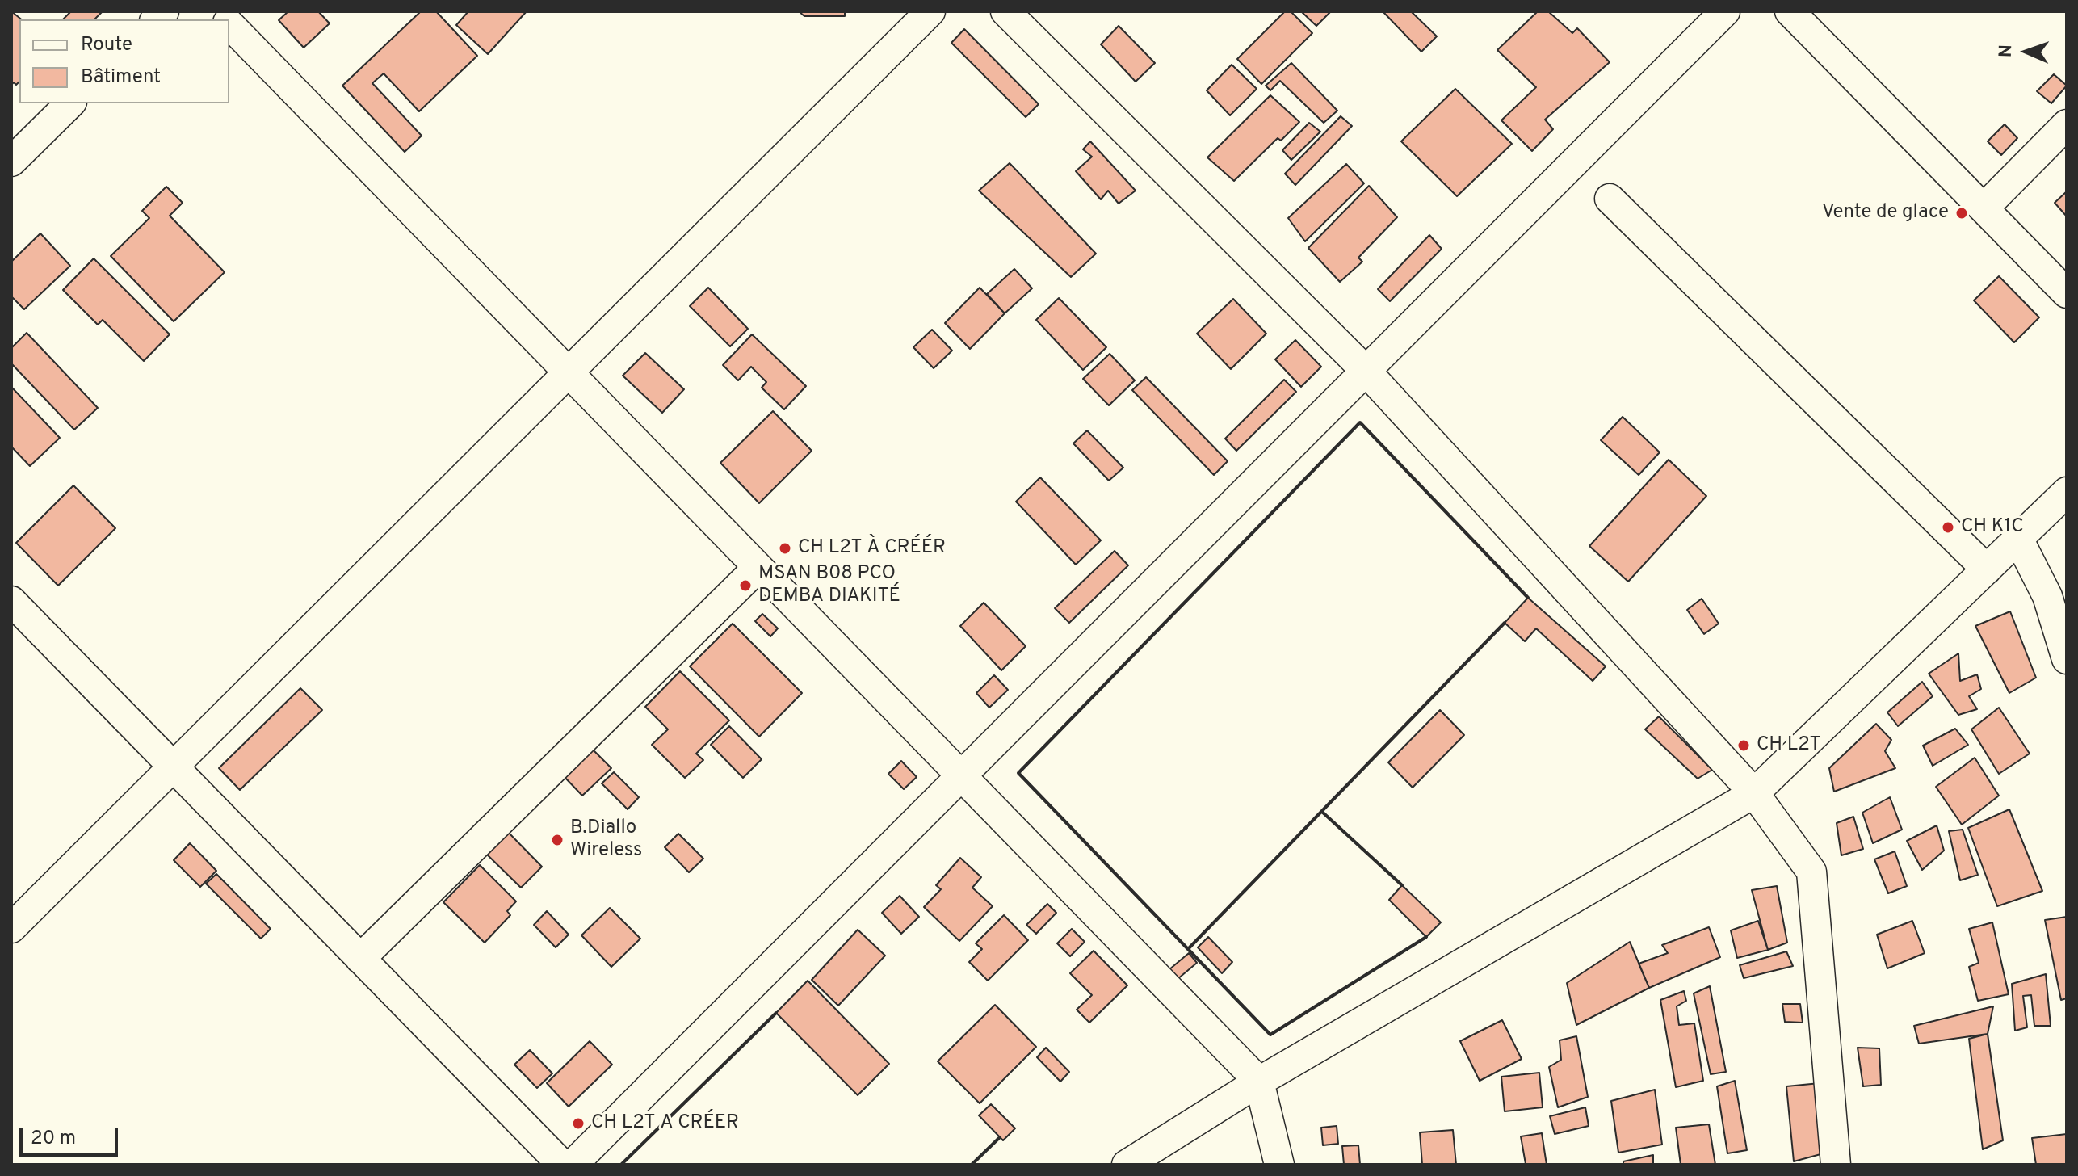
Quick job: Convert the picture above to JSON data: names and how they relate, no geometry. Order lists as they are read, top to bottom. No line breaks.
{"places":["Vente de glace","CH K1C","CH L2T À CRÉÉR","MSAN B08 PCO DEMBA DIAKITÉ","CH L2T","B.Diallo Wireless","CH L2T A CRÉER"],"legend":["Route","Bâtiment"],"scale_bar":"20 m","north":"left"}
